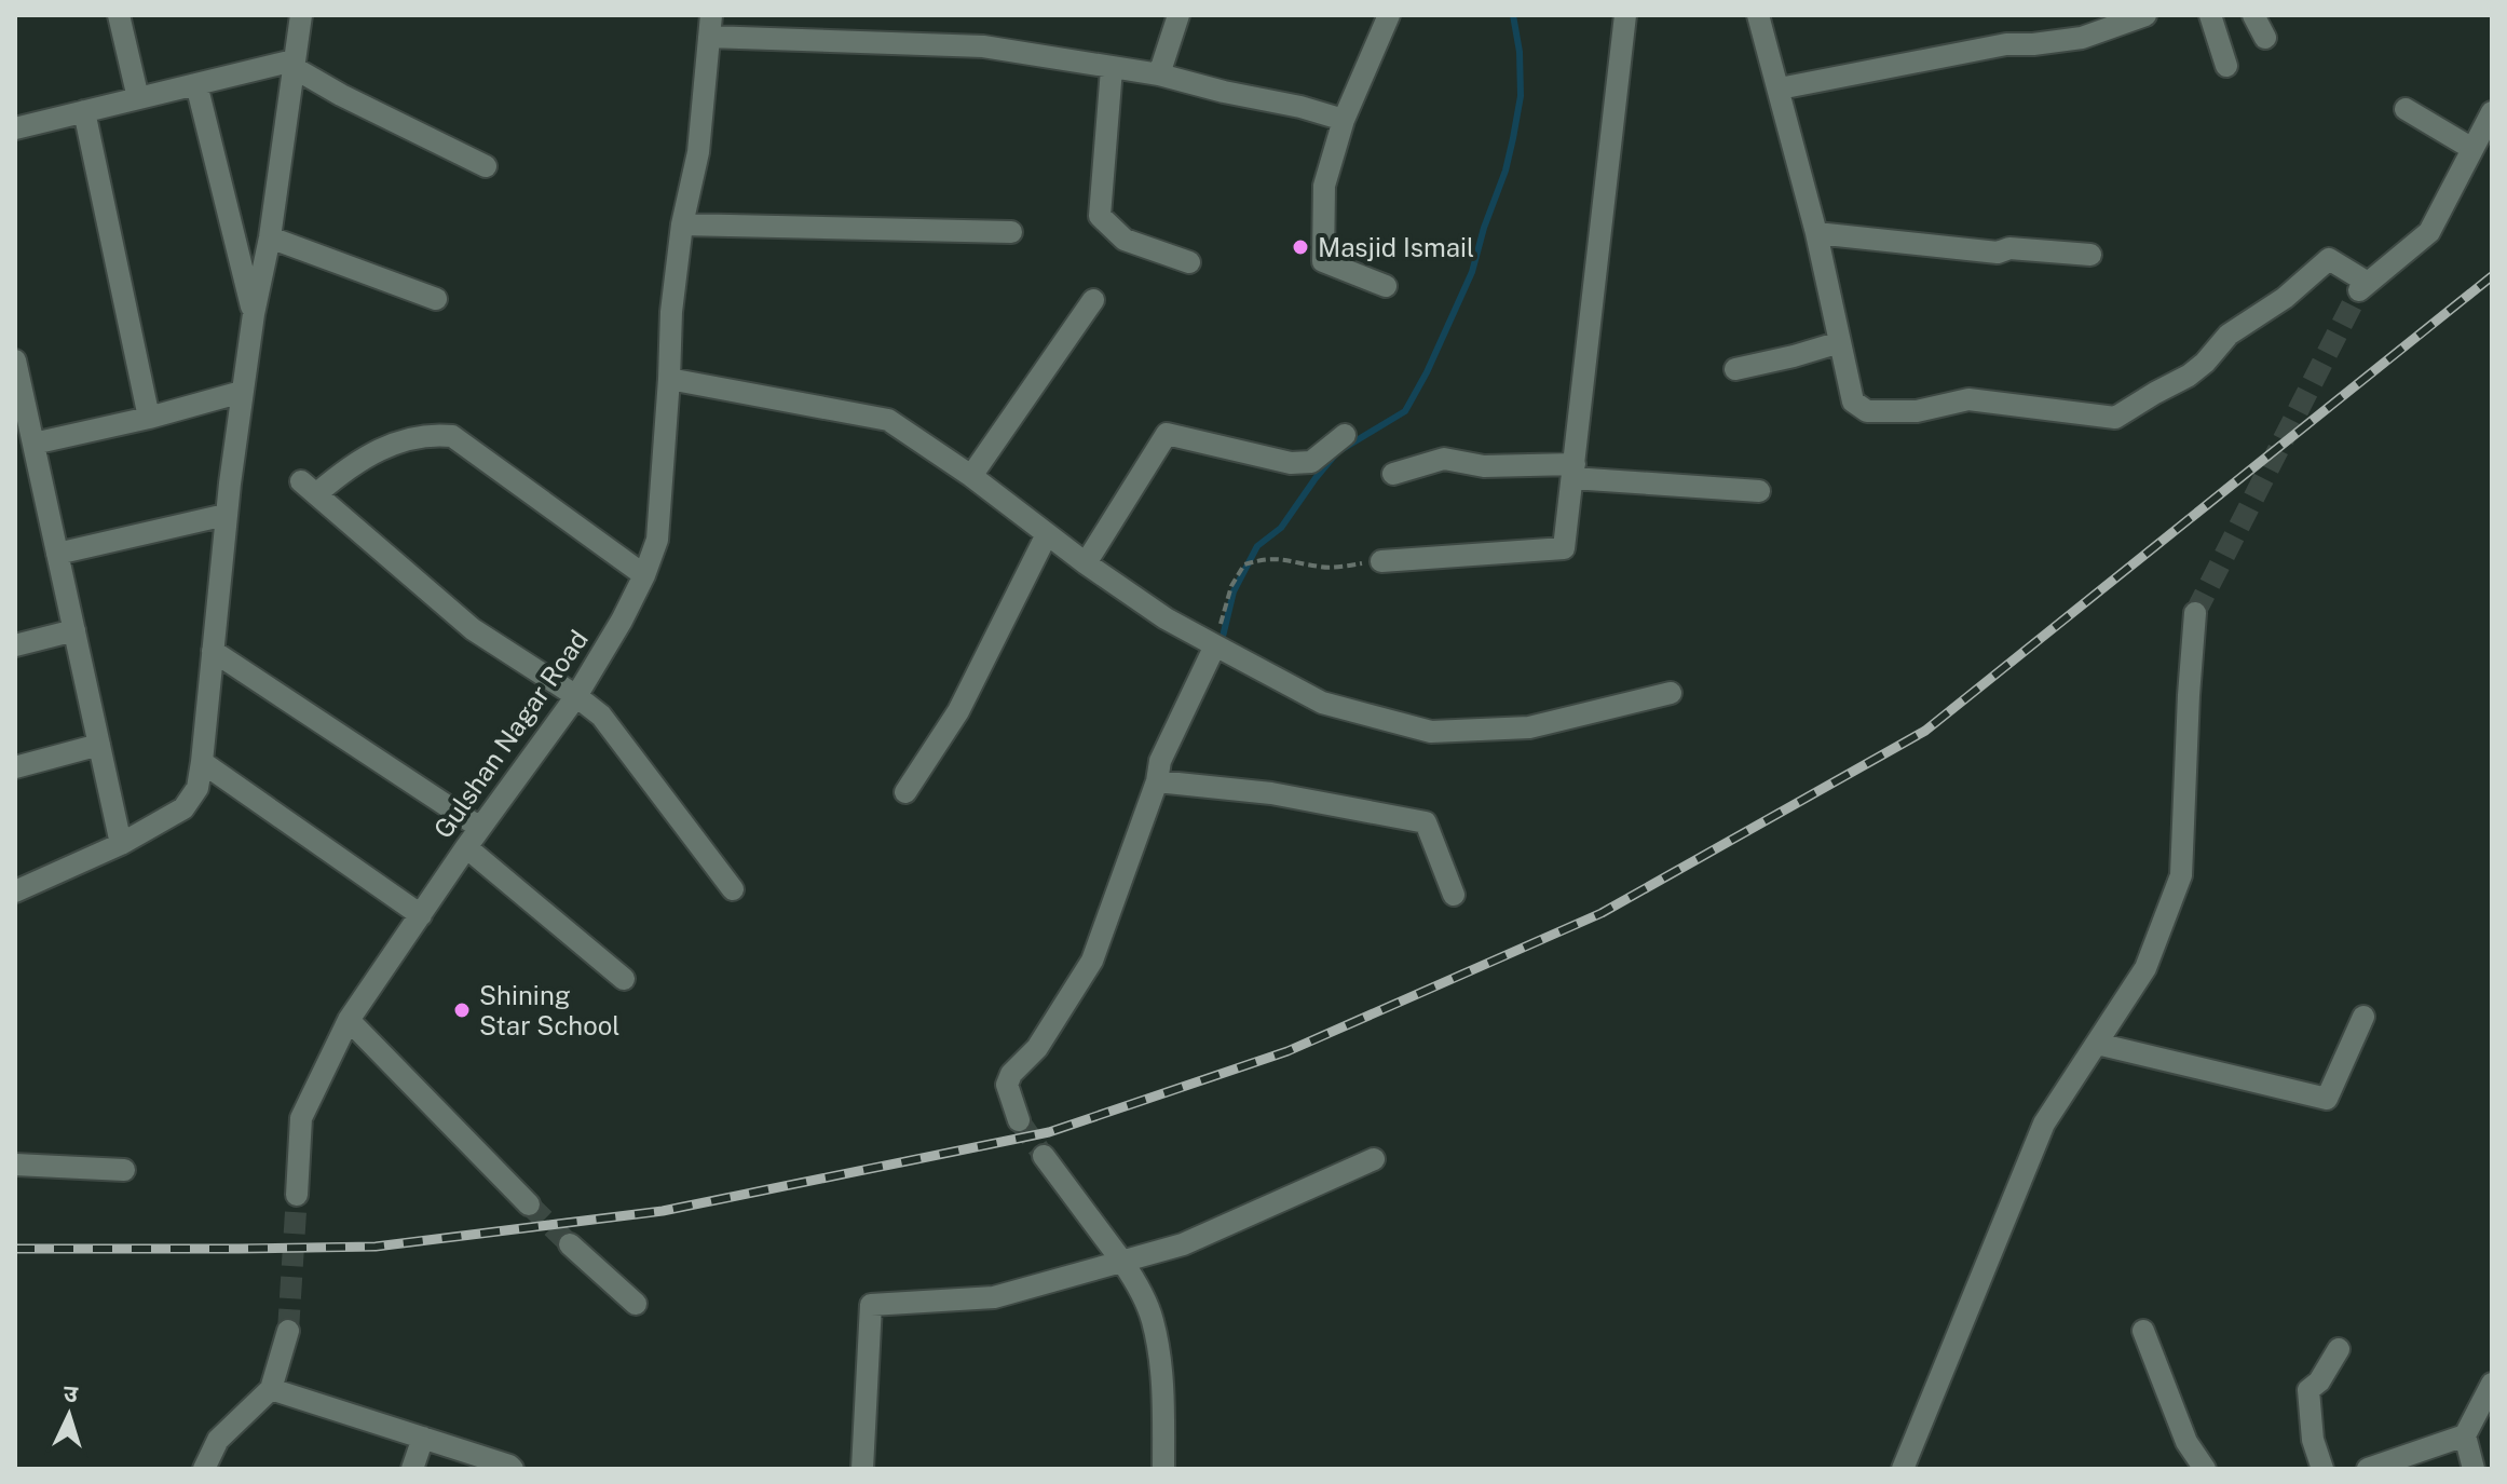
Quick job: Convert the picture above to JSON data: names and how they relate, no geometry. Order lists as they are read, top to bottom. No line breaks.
{"streets":{"street":["Gulshan Nagar Road"]},"places":["Masjid Ismail","Shining Star School"],"north":"top"}
